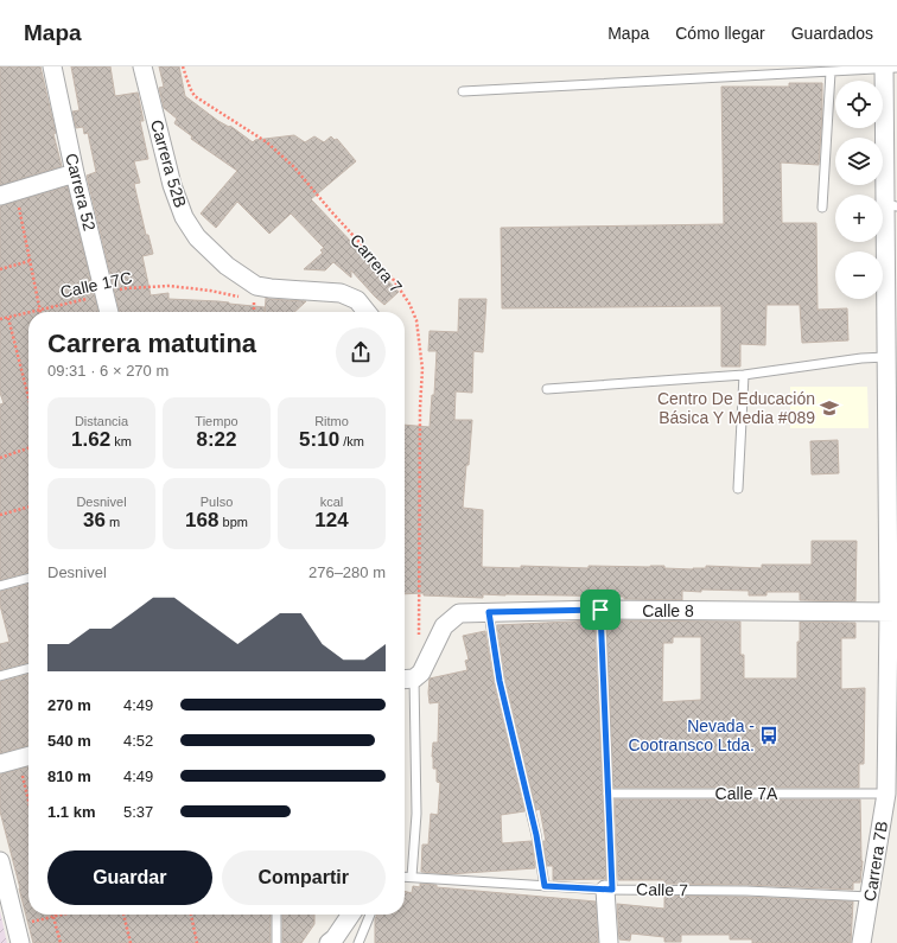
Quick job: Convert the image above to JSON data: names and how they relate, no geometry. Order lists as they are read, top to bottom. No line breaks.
{"streets":{"street":["Carrera 52B","Carrera 52","Calle 8","Carrera 7B"],"lane":["Calle 7A","Calle 7"],"path":["Carrera 7","Calle 17C"]},"crossings":[["Carrera 52B","Calle 17C"],["Carrera 52","Calle 17C"],["Calle 8","Carrera 7B"],["Calle 7A","Carrera 7B"],["Carrera 7B","Calle 7"]],"places":{"school or university":["Centro De Educación Básica Y Media #089"],"bus stop":["Nevada - Cootransco Ltda."]},"page":{"header":"Mapa","nav":["Mapa","Cómo llegar","Guardados"],"map_buttons":["+","−"],"heading":["Carrera matutina","09:31 · 6 × 270 m"],"stats":[["Distancia","1.62 km"],["Tiempo","8:22"],["Ritmo","5:10 /km"],["Desnivel","36 m"],["Pulso","168 bpm"],["kcal","124"]],"chart":["Desnivel","276–280 m"],"list":[{"name":"270 m","note":"4:49"},{"name":"540 m","note":"4:52"},{"name":"810 m","note":"4:49"},{"name":"1.1 km","note":"5:37"}],"buttons":["Guardar","Compartir"]}}
